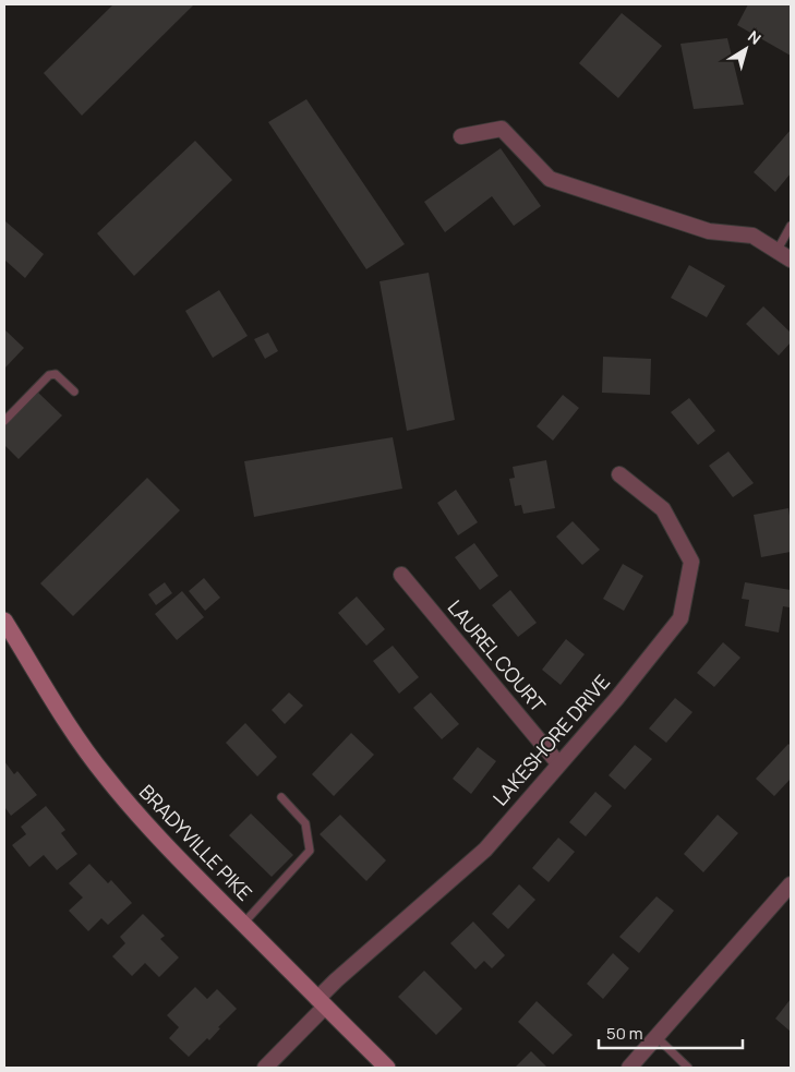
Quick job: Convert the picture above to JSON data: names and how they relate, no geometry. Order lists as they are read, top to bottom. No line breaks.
{"streets":{"main road":["BRADYVILLE PIKE"],"street":["LAUREL COURT","LAKESHORE DRIVE"]},"crossings":[["LAUREL COURT","LAKESHORE DRIVE"],["LAKESHORE DRIVE","BRADYVILLE PIKE"]],"scale_bar":"50 m","north":"top right"}
